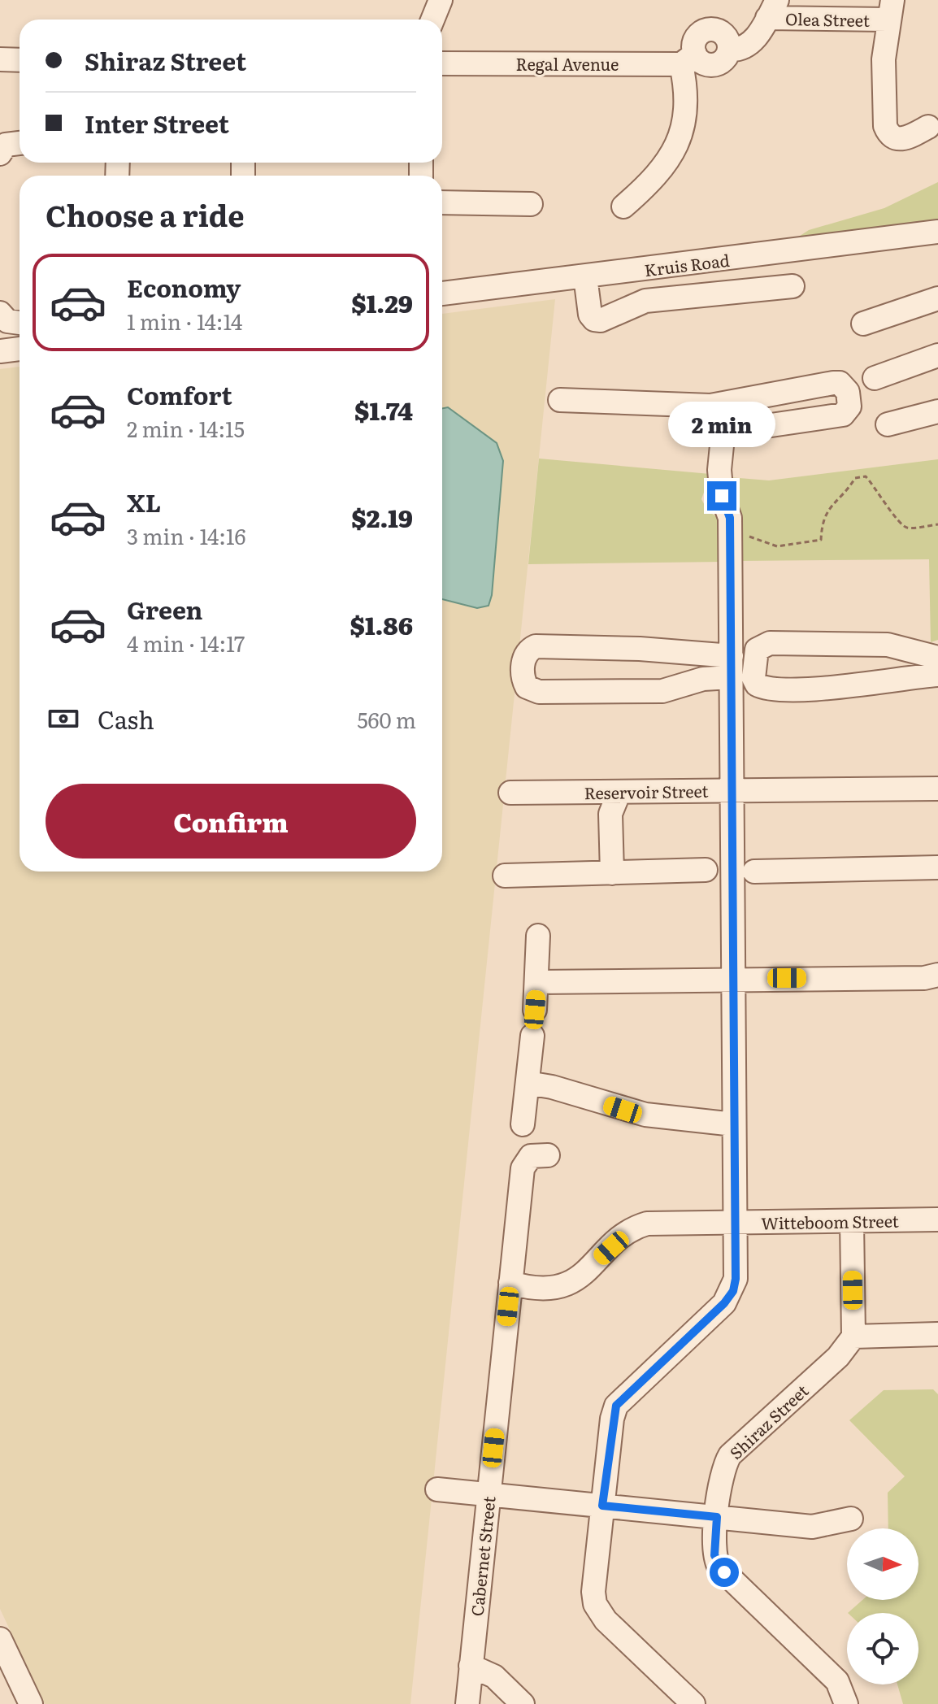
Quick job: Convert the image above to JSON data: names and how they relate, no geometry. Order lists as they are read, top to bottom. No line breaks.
{"streets":{"street":["Olea Street","Regal Avenue","Kruis Road","Reservoir Street","Witteboom Street","Shiraz Street","Cabernet Street"]},"crossings":[["Olea Street","Regal Avenue"],["Witteboom Street","Cabernet Street"]],"north":"right","page":{"banner":["Shiraz Street","Inter Street"],"heading":"Choose a ride","list":[{"name":"Economy","note":"1 min · 14:14","value":"$1.29"},{"name":"Comfort","note":"2 min · 14:15","value":"$1.74"},{"name":"XL","note":"3 min · 14:16","value":"$2.19"},{"name":"Green","note":"4 min · 14:17","value":"$1.86"}],"bubble":"2 min","pay":["Cash","560 m"],"buttons":"Confirm"}}
